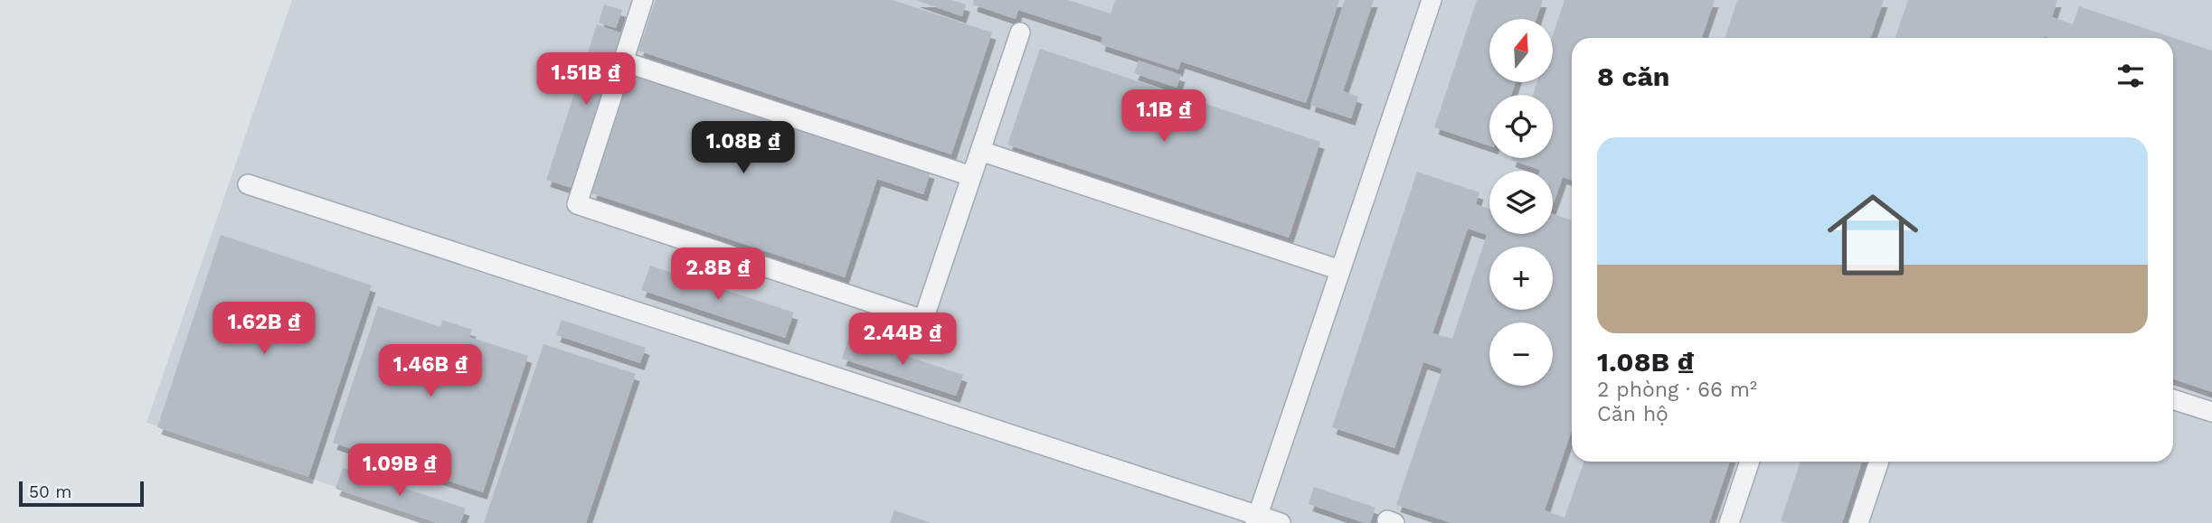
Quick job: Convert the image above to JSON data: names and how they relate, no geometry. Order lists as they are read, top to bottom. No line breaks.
{"scale_bar":"50 m","north":"top","page":{"map_buttons":["+","−"],"heading":"8 căn","price":["1.51B ₫","1.1B ₫","1.08B ₫","2.8B ₫","1.62B ₫","2.44B ₫","1.46B ₫","1.09B ₫"],"list":[{"name":"1.08B ₫","note":"2 phòng · 66 m² · Căn hộ"}],"scale":"50 m"}}
